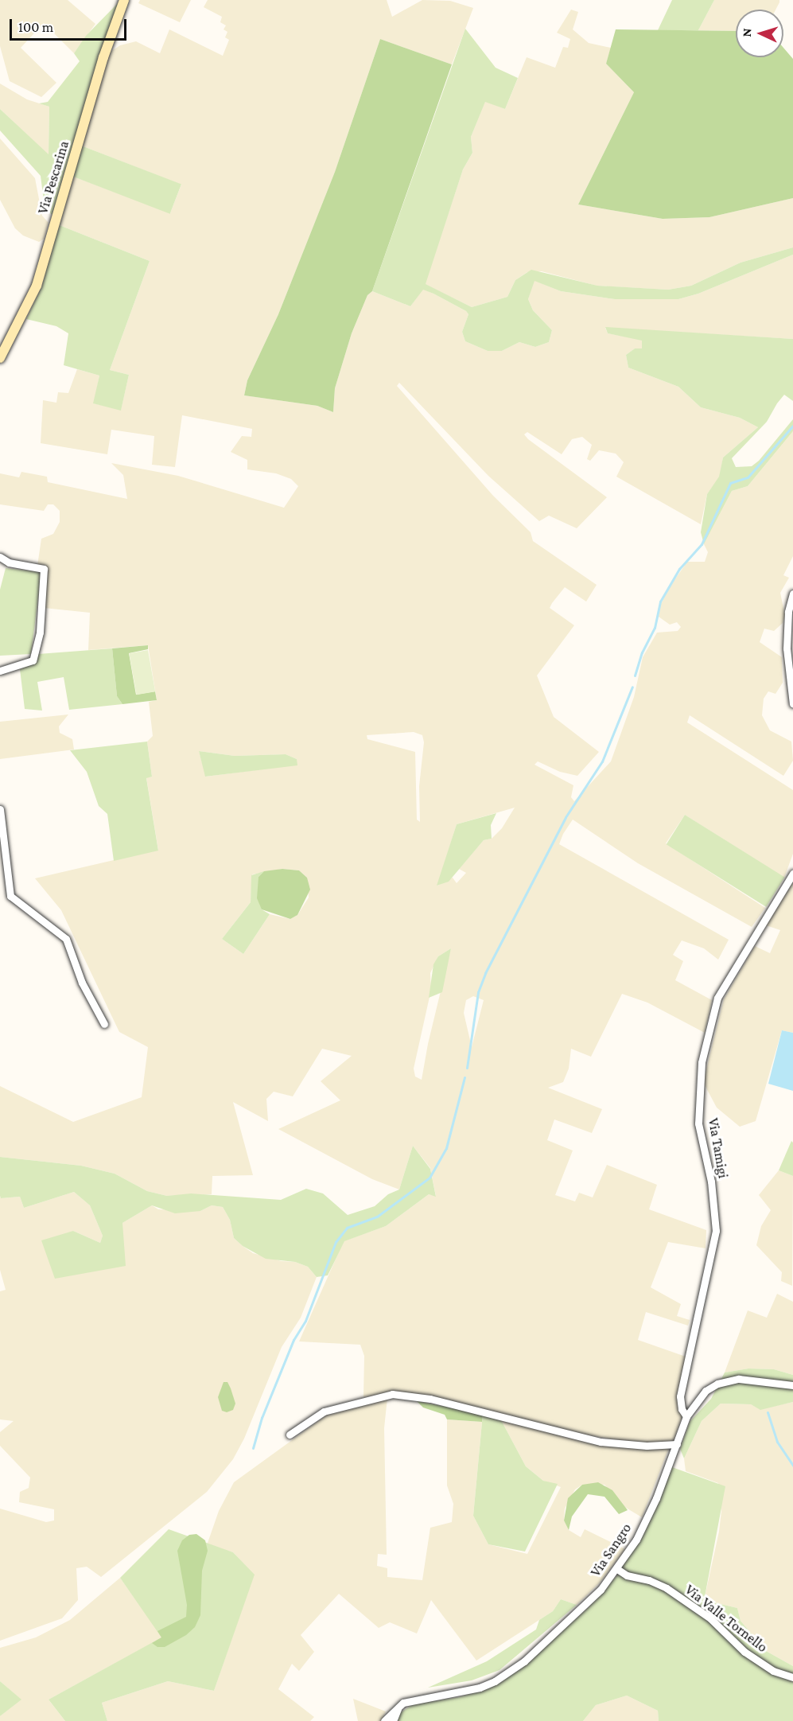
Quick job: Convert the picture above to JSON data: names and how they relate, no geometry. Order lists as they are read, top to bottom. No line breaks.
{"streets":{"street":["Via Pescarina","Via Tamigi","Via Sangro","Via Valle Tornello"]},"crossings":[["Via Tamigi","Via Sangro"],["Via Sangro","Via Valle Tornello"]],"scale_bar":"100 m","north":"left"}
